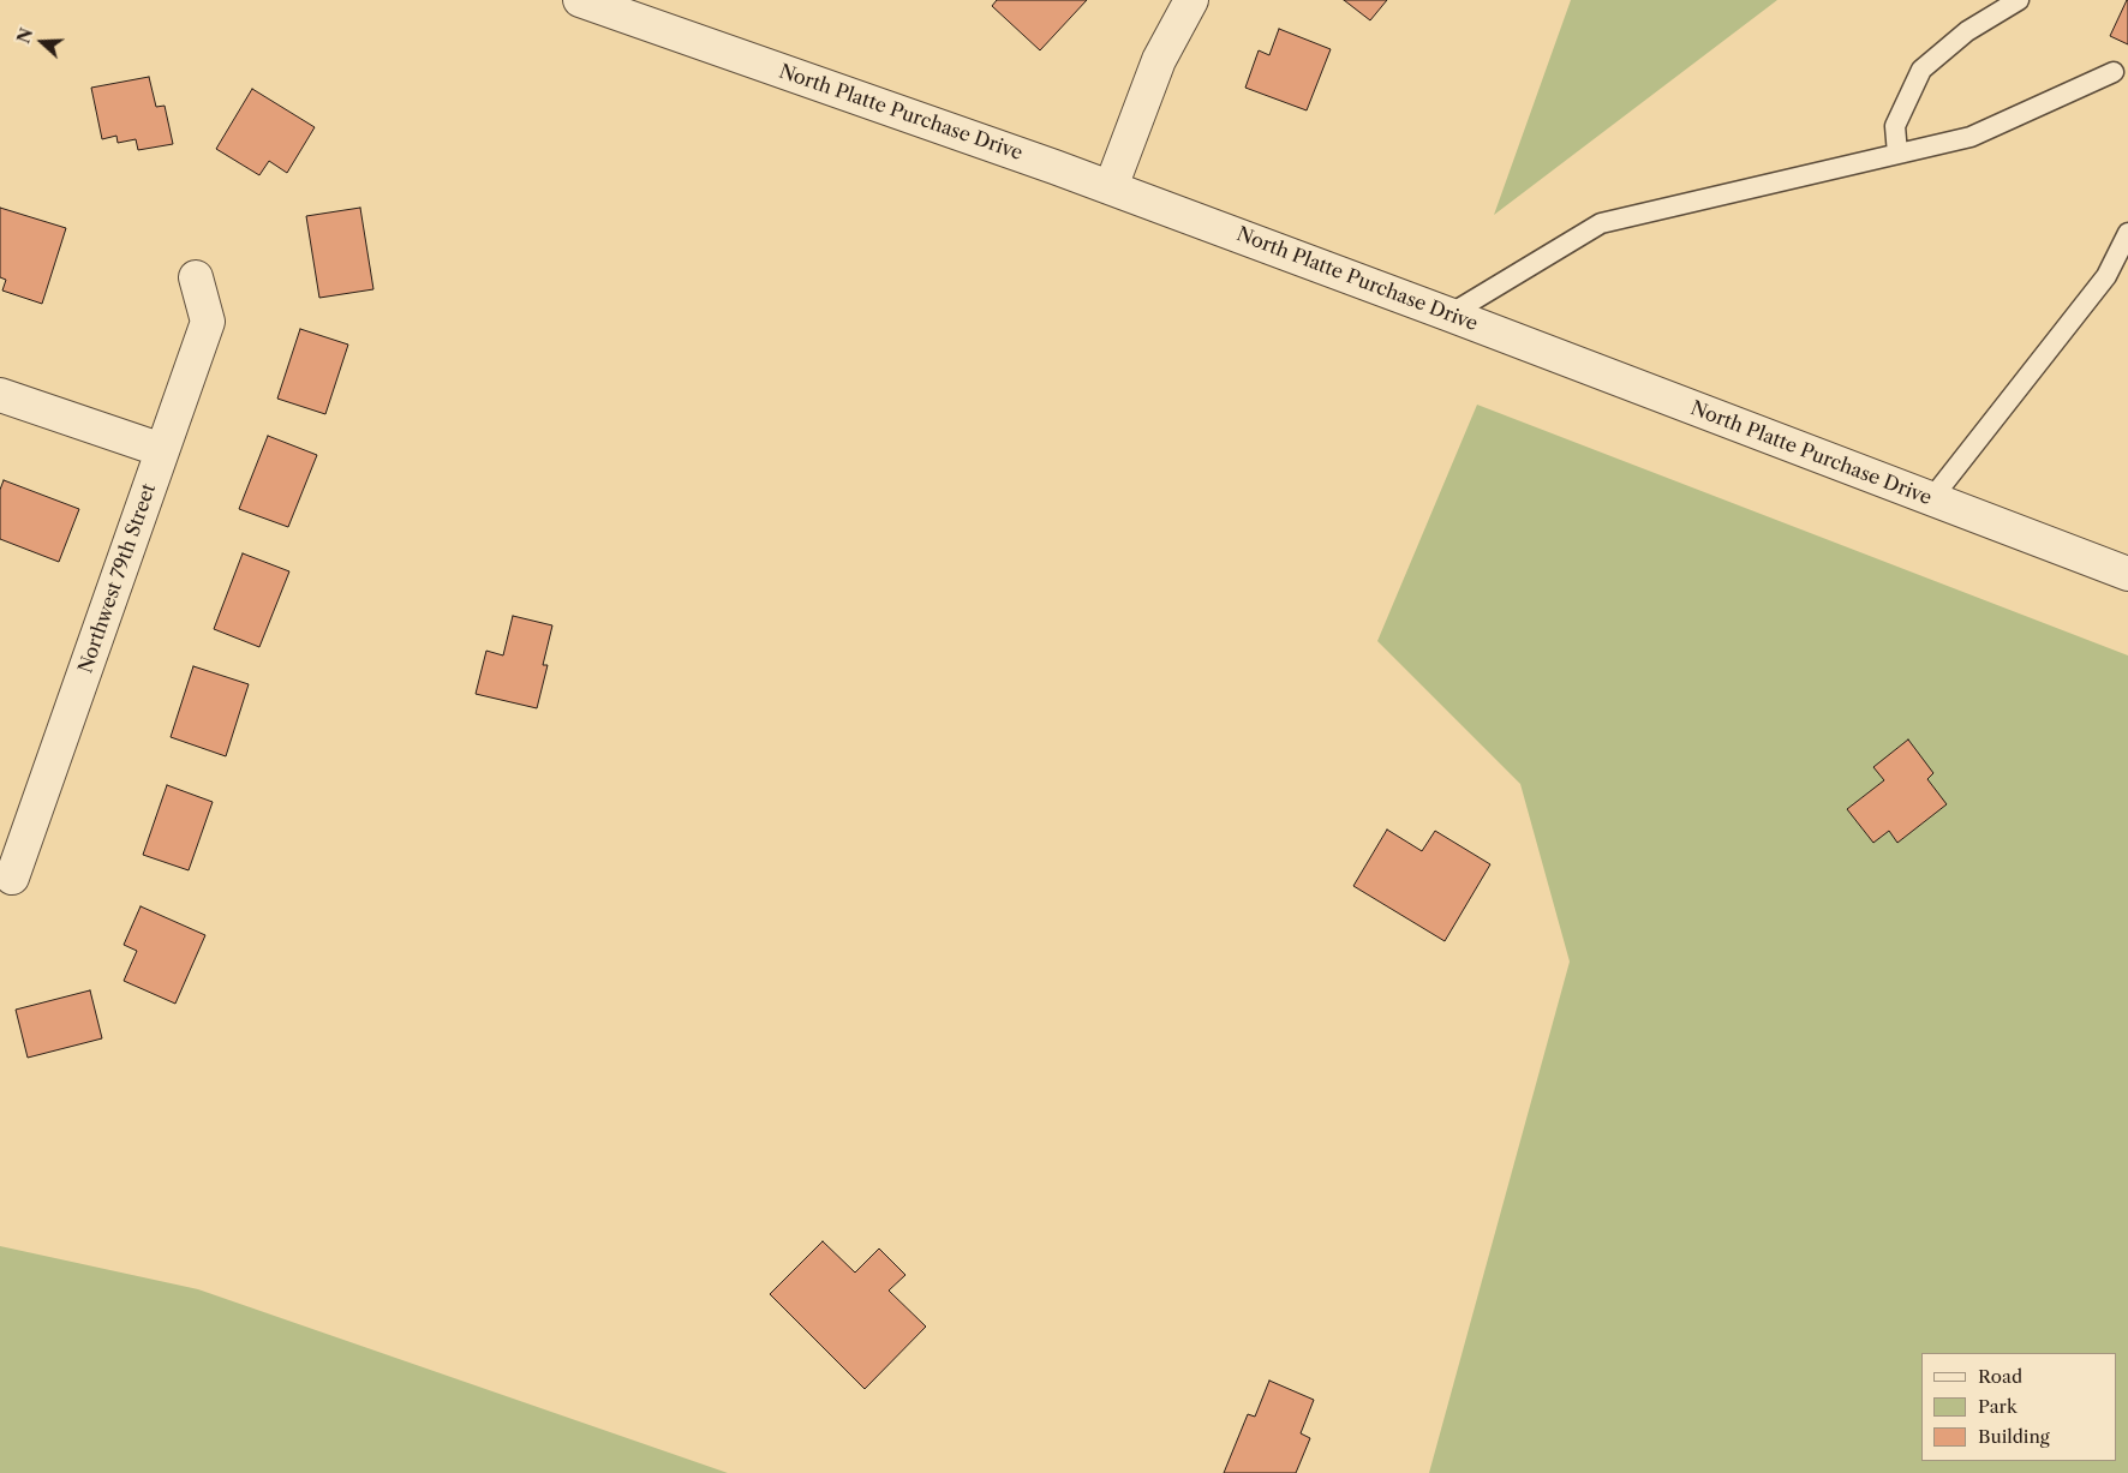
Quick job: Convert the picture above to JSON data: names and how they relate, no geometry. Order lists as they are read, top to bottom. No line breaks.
{"streets":{"street":["North Platte Purchase Drive","Northwest 79th Street"]},"legend":["Road","Park","Building"],"north":"left"}
